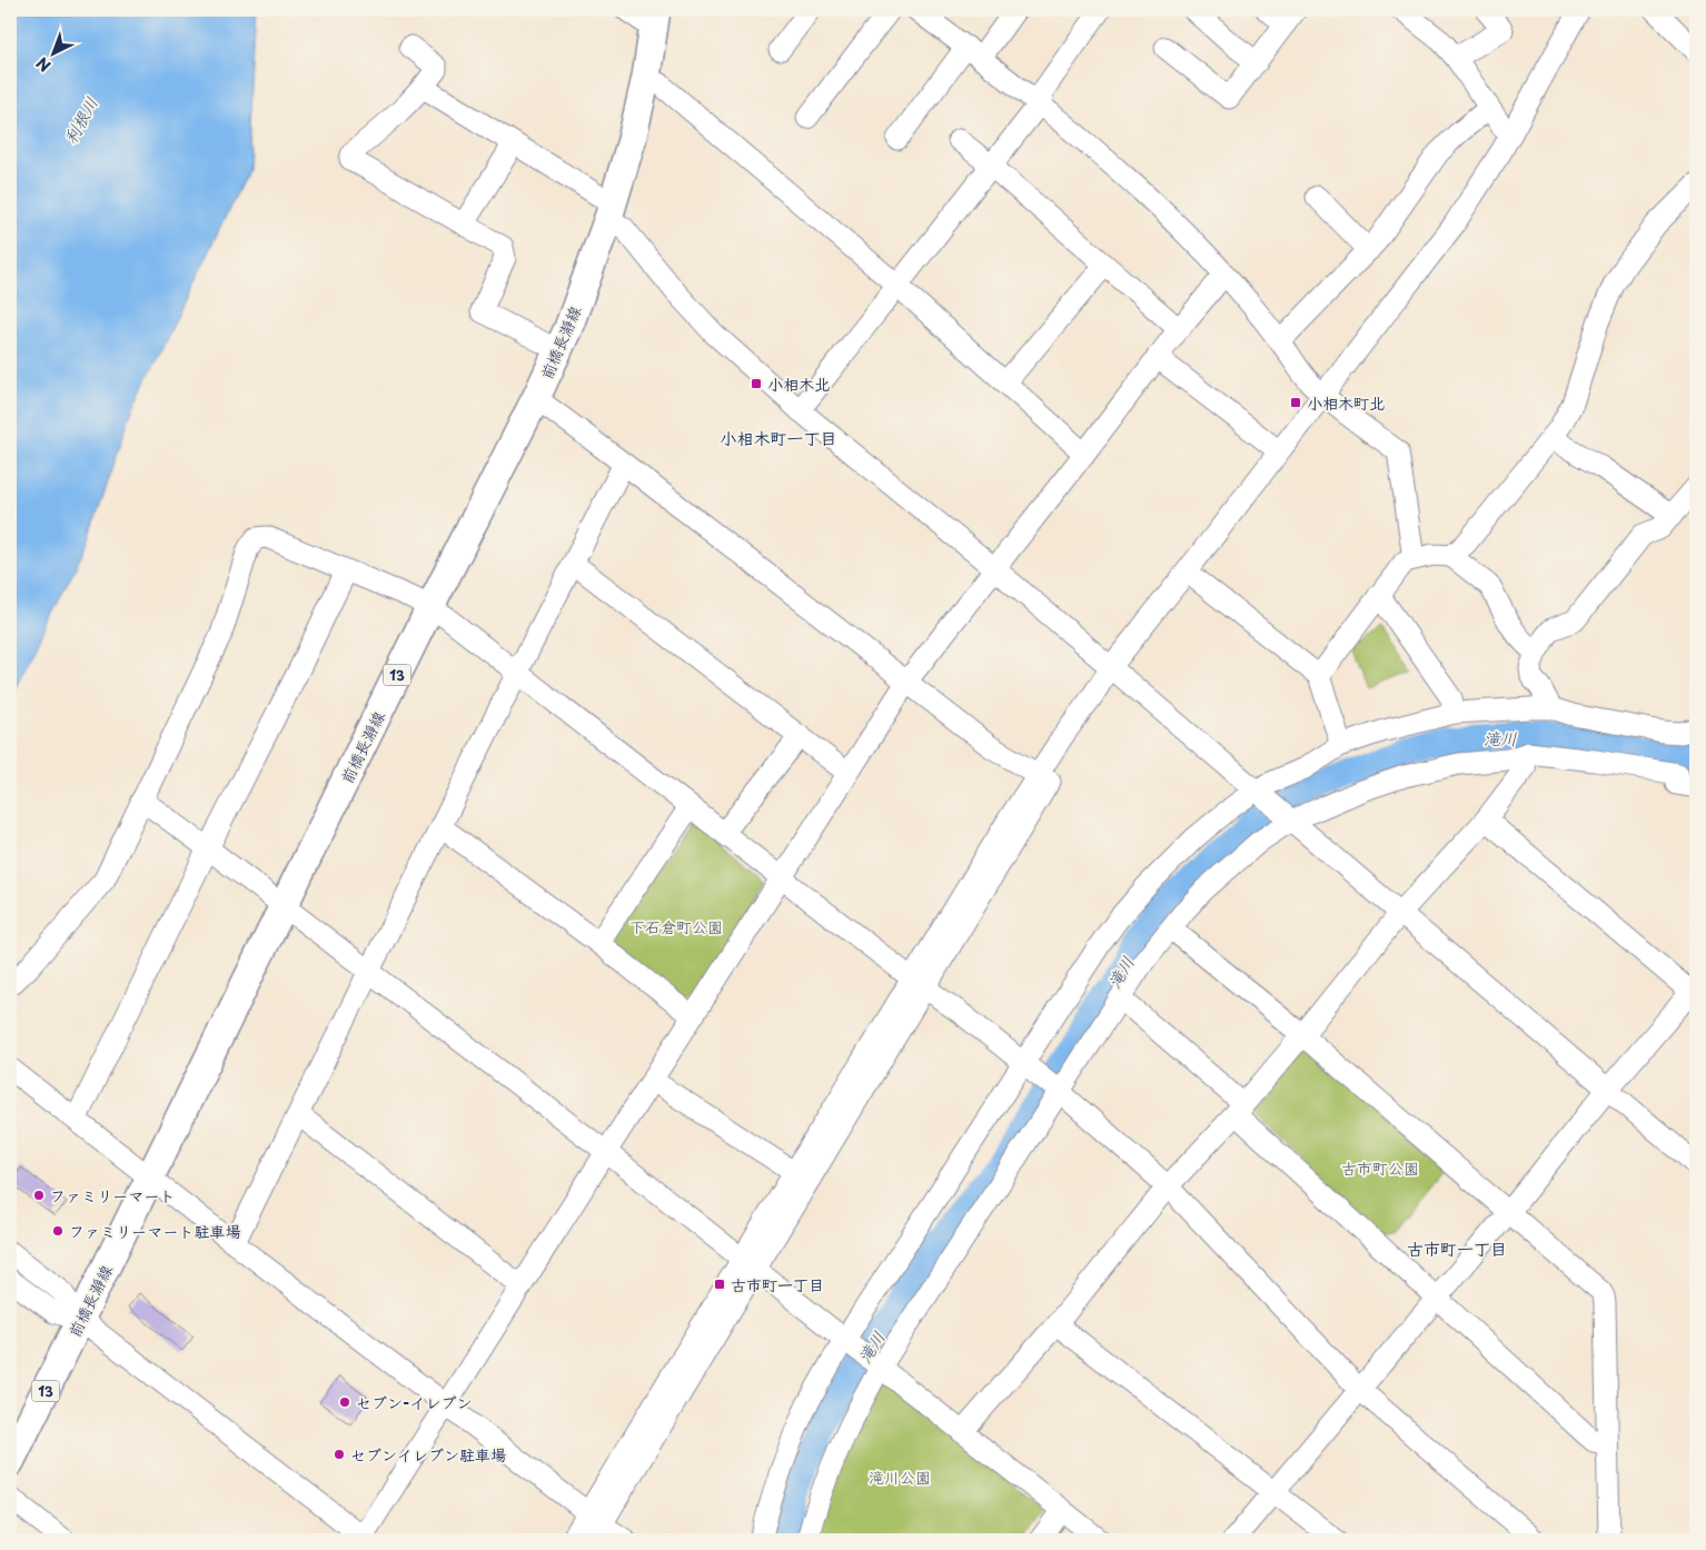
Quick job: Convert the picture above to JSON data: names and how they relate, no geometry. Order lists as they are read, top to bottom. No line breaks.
{"streets":{"main road":["前橋長瀞線","13"]},"districts":["小相木町一丁目","古市町一丁目"],"water":["利根川","滝川"],"parks":["下石倉町公園","古市町公園","滝川公園"],"places":{"transit":["小相木北","小相木町北","古市町一丁目"],"other":["ファミリーマート","ファミリーマート駐車場","セブン-イレブン","セブンイレブン駐車場"]},"north":"bottom left"}
